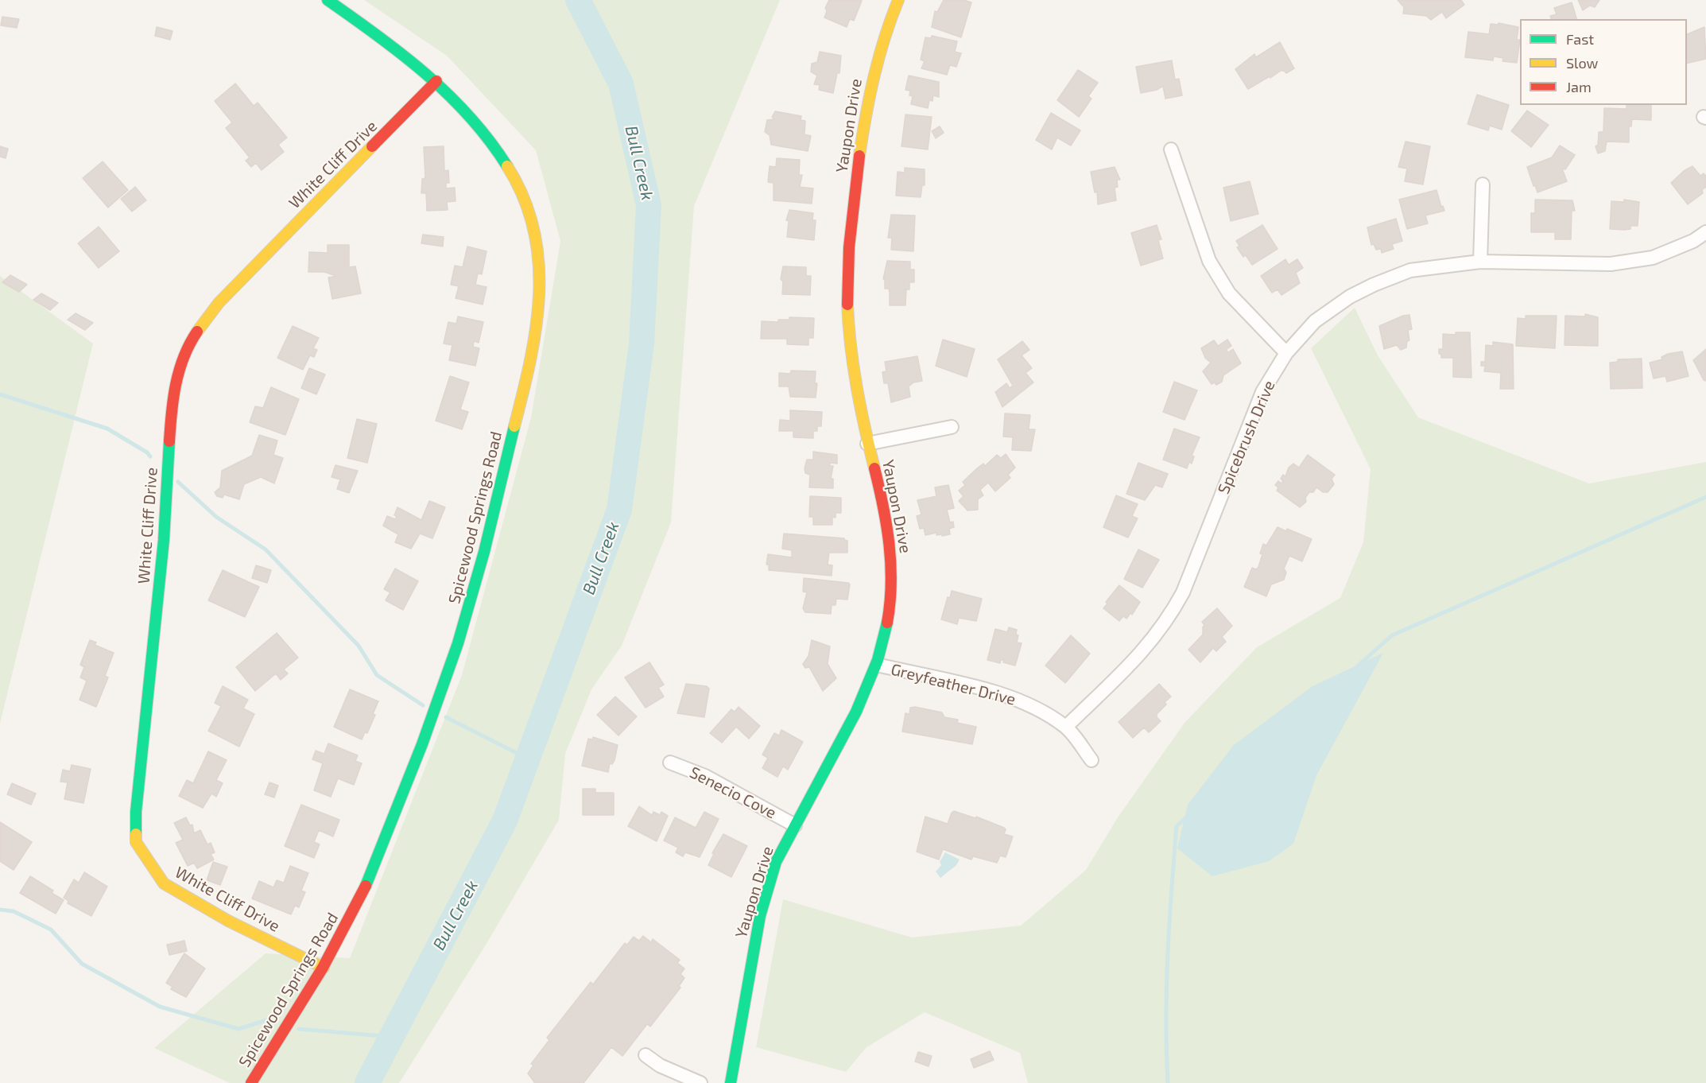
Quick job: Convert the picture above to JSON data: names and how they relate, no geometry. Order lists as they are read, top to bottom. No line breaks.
{"streets":{"street":["Yaupon Drive","White Cliff Drive","Spicebrush Drive","Spicewood Springs Road","Greyfeather Drive","Senecio Cove"]},"crossings":[["Yaupon Drive","Greyfeather Drive"],["Yaupon Drive","Senecio Cove"],["White Cliff Drive","Spicewood Springs Road"],["Spicebrush Drive","Greyfeather Drive"]],"water":["Bull Creek"],"legend":["Fast","Slow","Jam"]}
